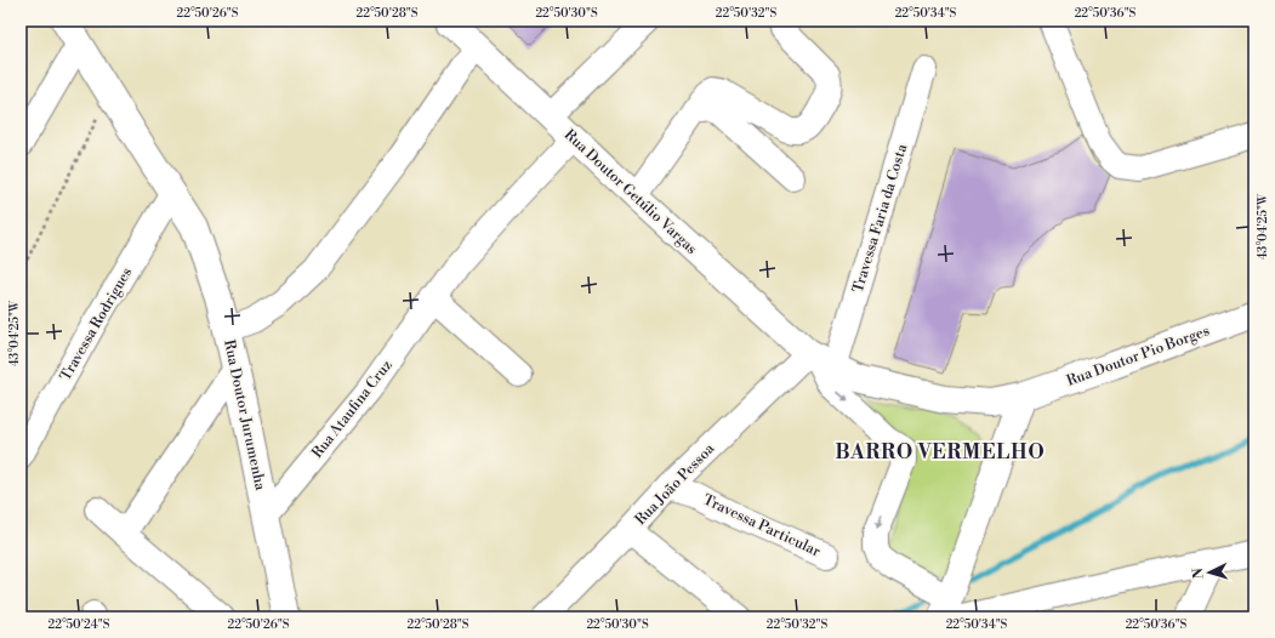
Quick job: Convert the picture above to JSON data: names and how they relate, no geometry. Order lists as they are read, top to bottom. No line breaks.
{"streets":{"main road":["Rua Doutor Getúlio Vargas","Rua Doutor Pio Borges","Rua Doutor Jurumenha"],"street":["Travessa Faria da Costa","Travessa Rodrigues","Rua Ataufina Cruz","Rua João Pessoa","Travessa Particular"]},"crossings":[["Rua Doutor Getúlio Vargas","Travessa Faria da Costa"],["Rua Doutor Getúlio Vargas","Rua Doutor Pio Borges"],["Rua Doutor Getúlio Vargas","Rua Ataufina Cruz"],["Rua Doutor Getúlio Vargas","Rua João Pessoa"],["Travessa Faria da Costa","Rua João Pessoa"],["Travessa Rodrigues","Rua Doutor Jurumenha"],["Rua Ataufina Cruz","Rua Doutor Jurumenha"],["Rua João Pessoa","Travessa Particular"]],"districts":["BARRO VERMELHO"],"north":"left","coordinates":["22°50'26\"S","22°50'28\"S","22°50'30\"S","22°50'32\"S","22°50'34\"S","22°50'36\"S","43°04'25\"W","22°50'24\"S"]}
